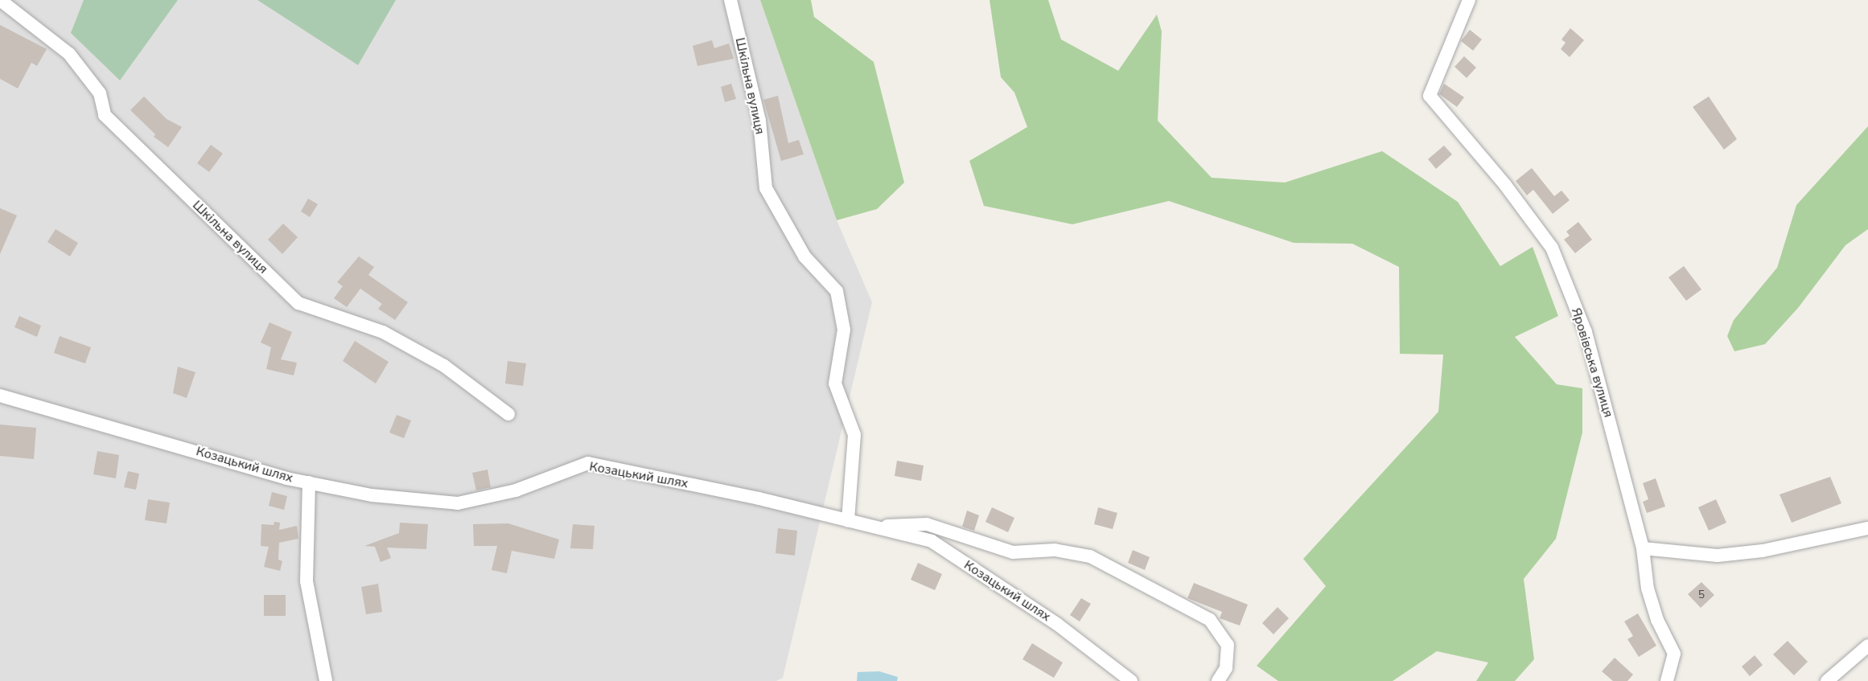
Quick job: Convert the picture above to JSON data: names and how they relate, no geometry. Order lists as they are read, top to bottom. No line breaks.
{"streets":{"street":["Шкільна вулиця","Яровівська вулиця","Козацький шлях"]},"crossings":[["Шкільна вулиця","Козацький шлях"]],"house_numbers":["5"]}
